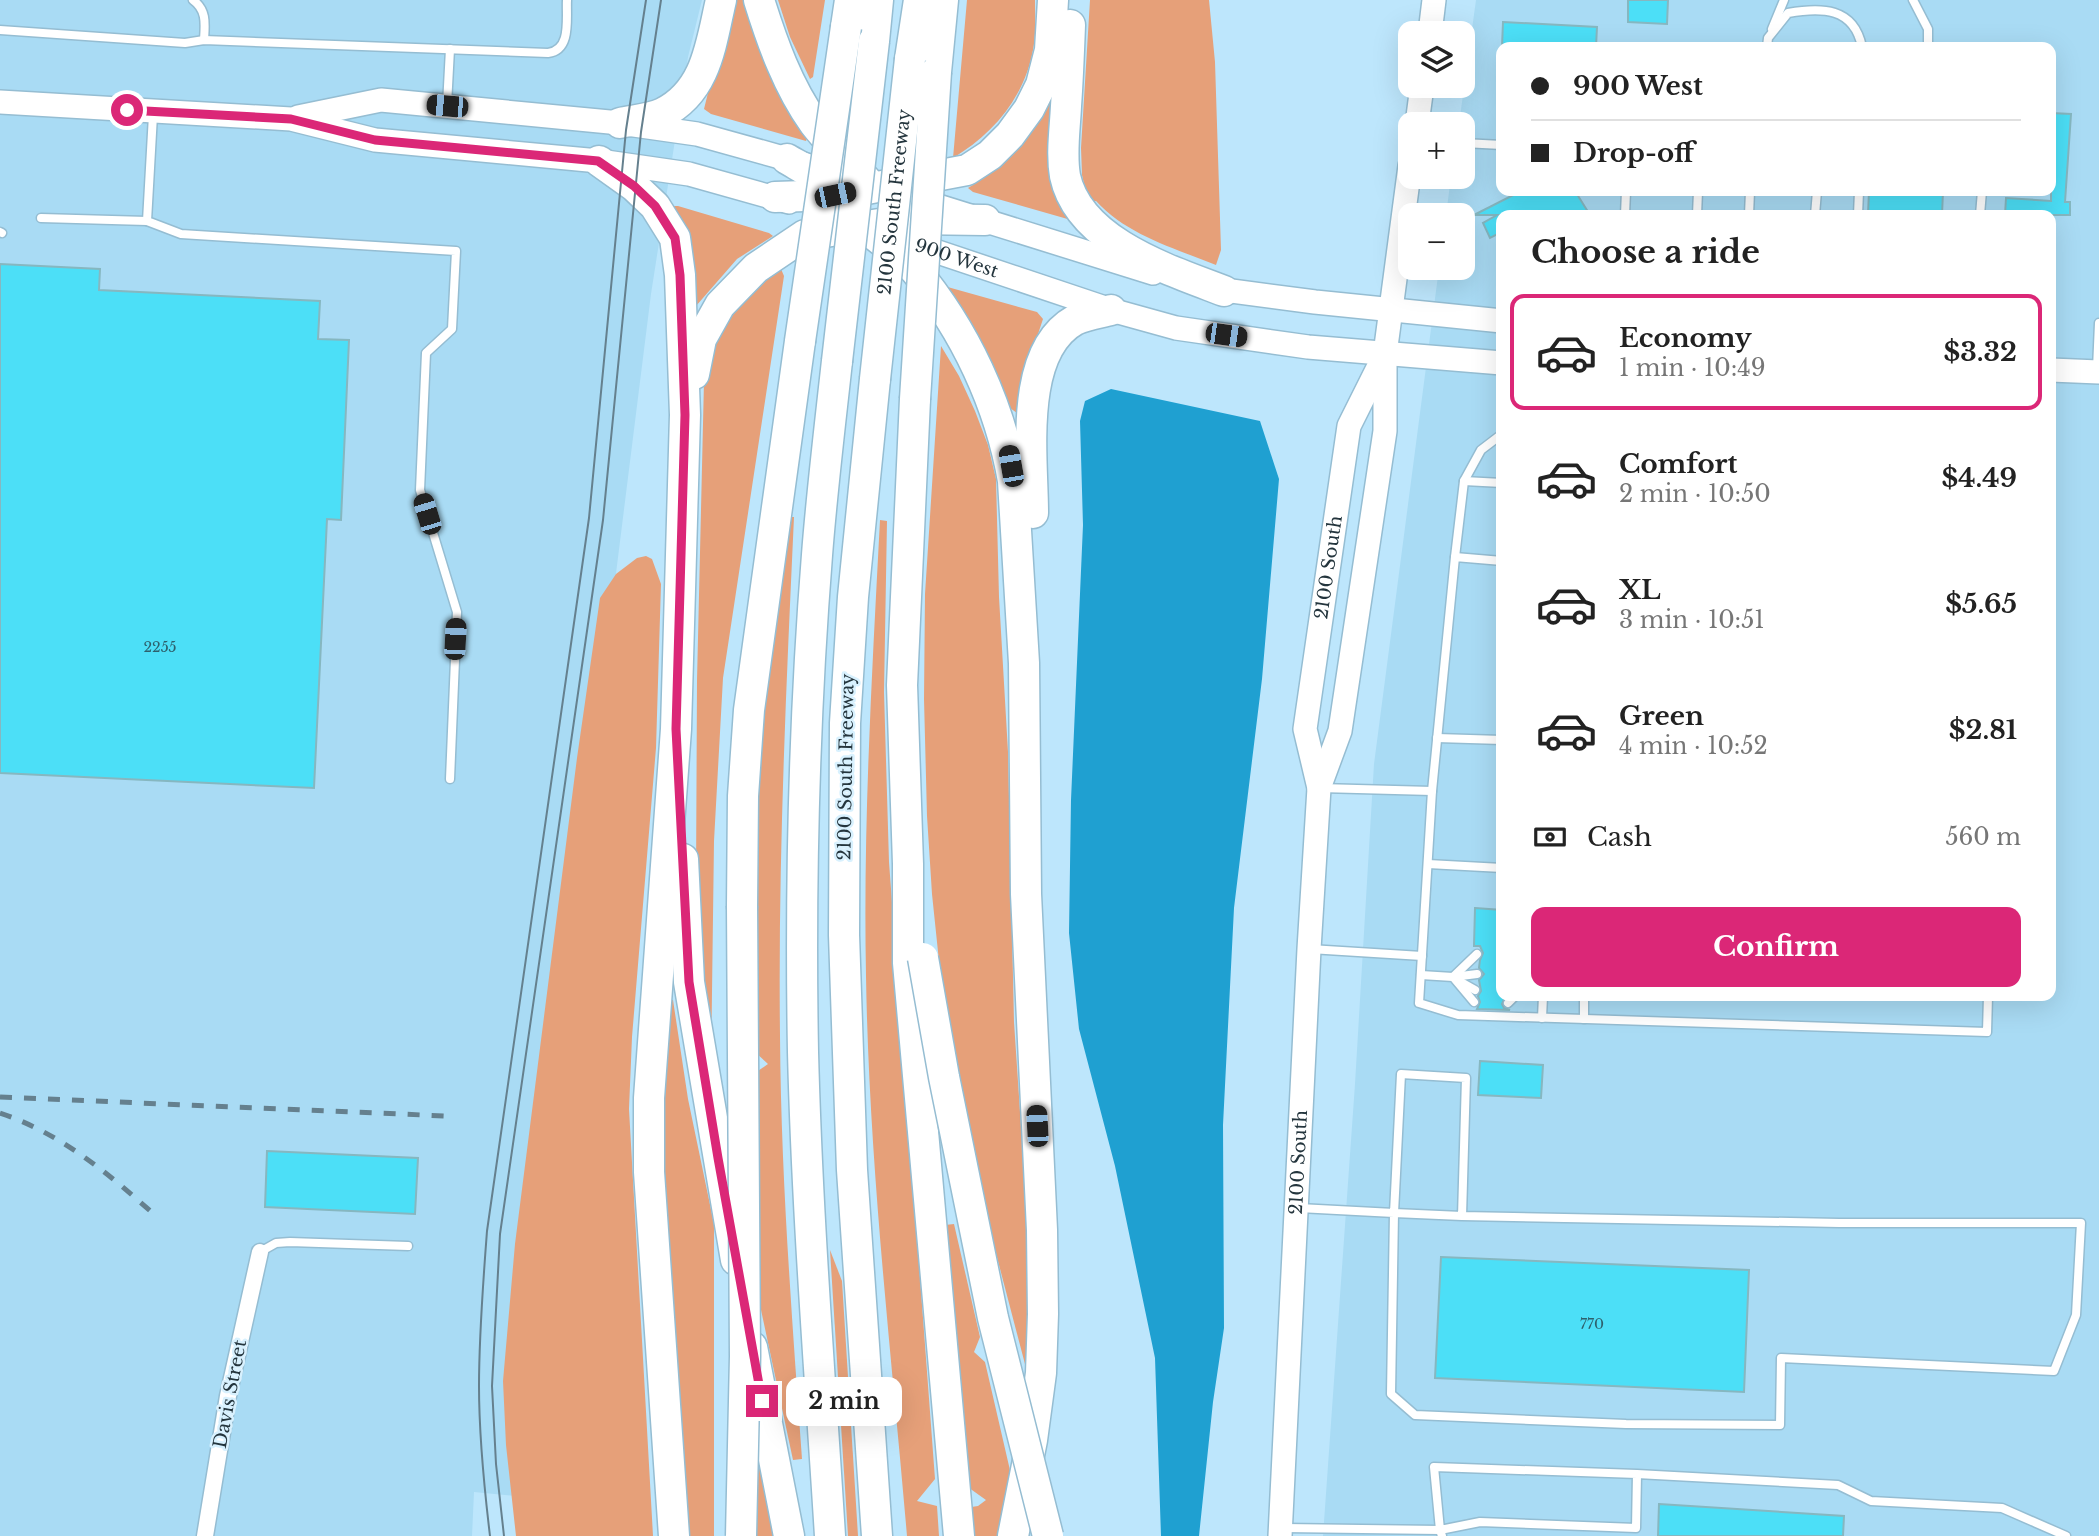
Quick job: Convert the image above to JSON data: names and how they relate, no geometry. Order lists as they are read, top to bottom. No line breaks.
{"streets":{"highway":["2100 South Freeway"],"main road":["900 West","2100 South"],"street":["Davis Street"]},"crossings":[["900 West","2100 South"]],"house_numbers":["2255","770"],"page":{"map_buttons":["+","−"],"banner":["900 West","Drop-off"],"heading":"Choose a ride","list":[{"name":"Economy","note":"1 min · 10:49","value":"$3.32"},{"name":"Comfort","note":"2 min · 10:50","value":"$4.49"},{"name":"XL","note":"3 min · 10:51","value":"$5.65"},{"name":"Green","note":"4 min · 10:52","value":"$2.81"}],"pay":["Cash","560 m"],"buttons":"Confirm","bubble":"2 min"}}
